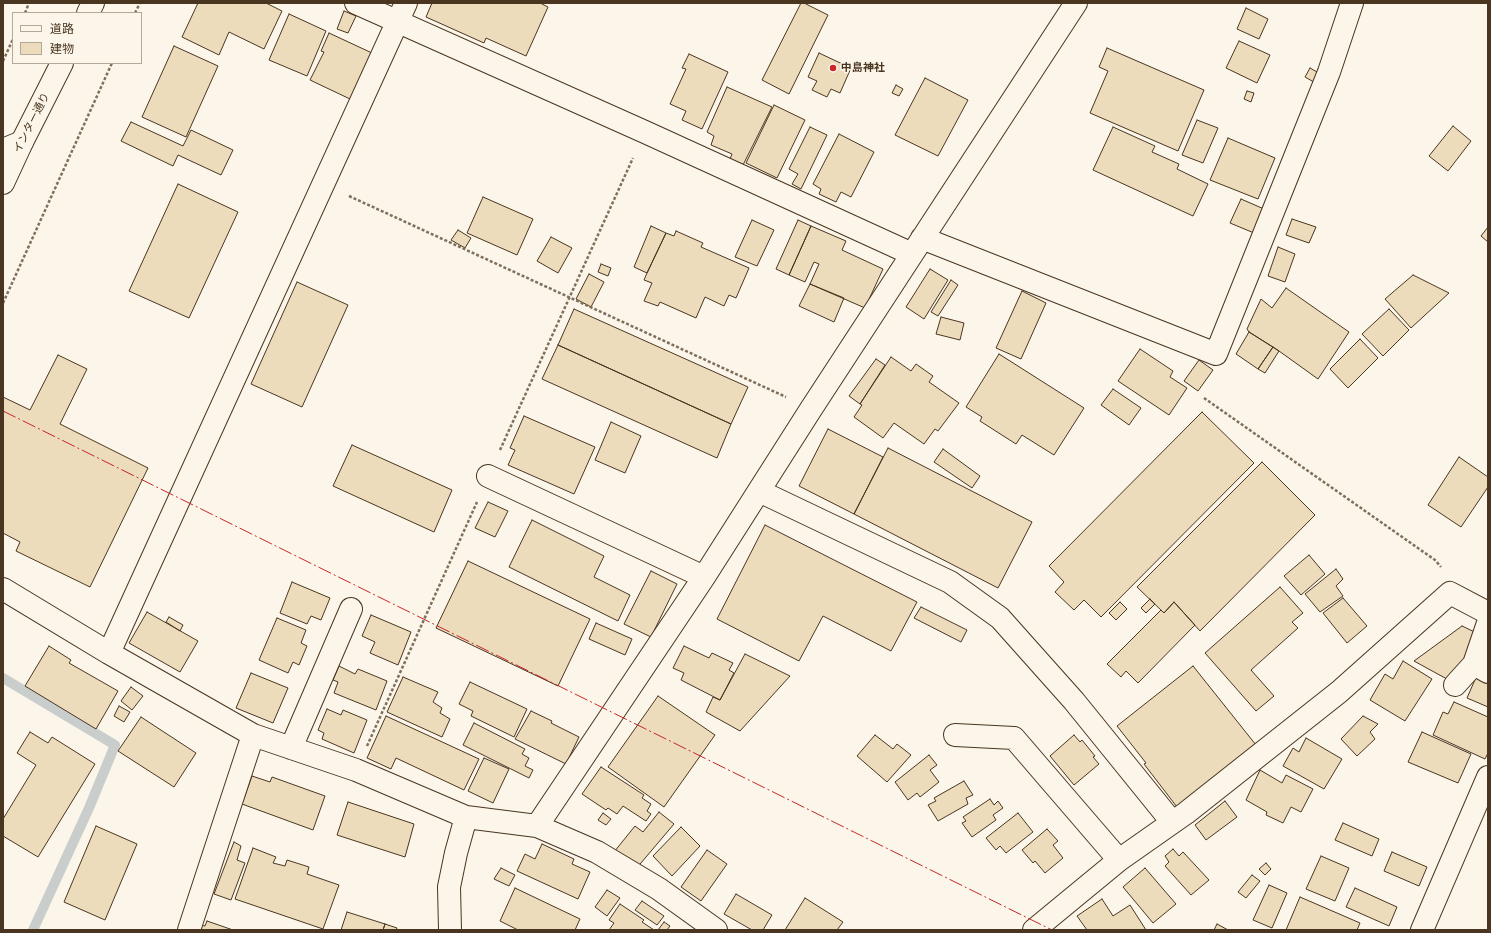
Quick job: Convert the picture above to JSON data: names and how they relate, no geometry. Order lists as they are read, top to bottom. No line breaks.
{"streets":{"street":["インター通り"]},"places":["中島神社"],"legend":["道路","建物"]}
